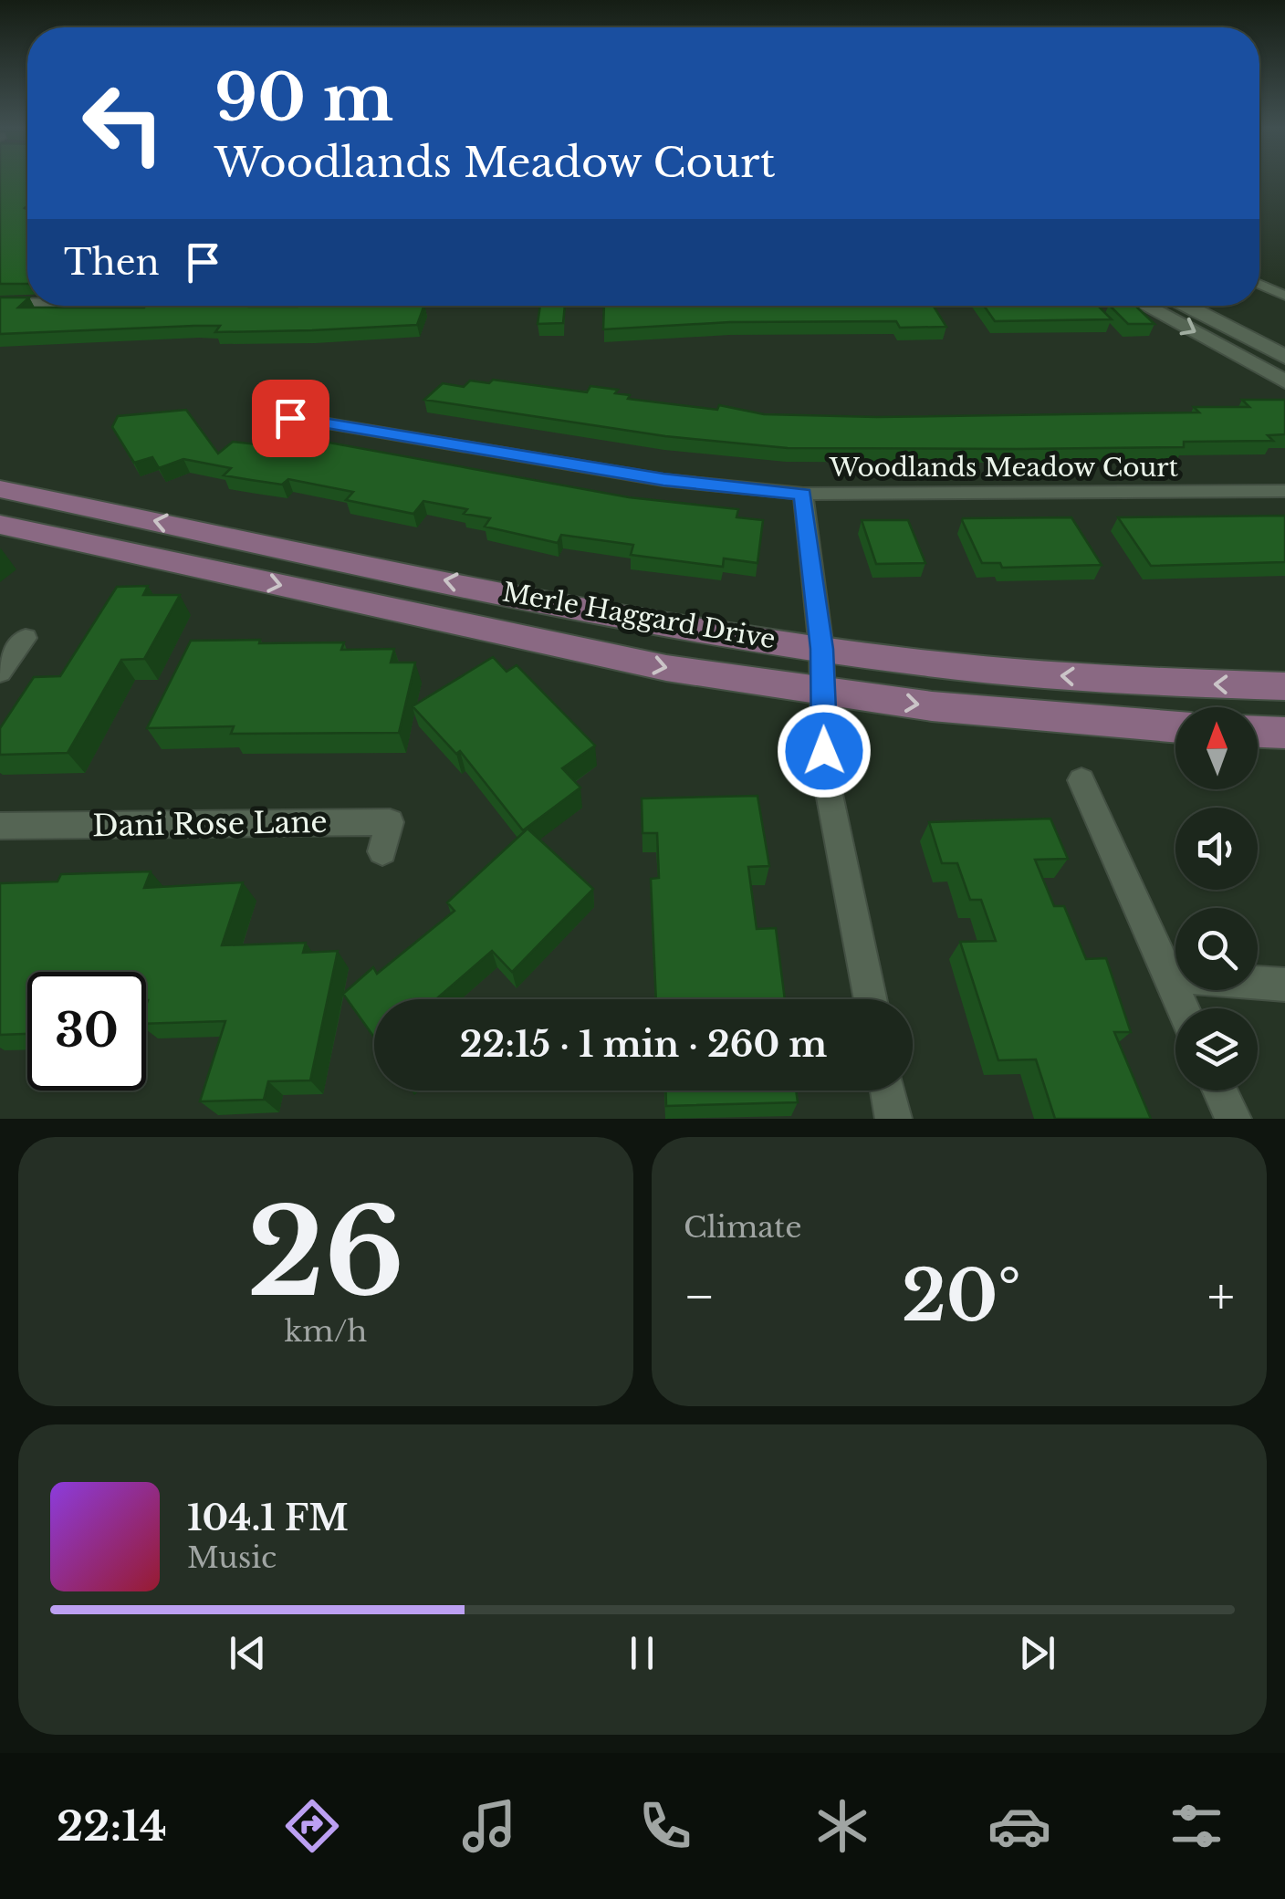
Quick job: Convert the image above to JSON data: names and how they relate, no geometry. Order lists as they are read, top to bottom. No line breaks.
{"streets":{"main road":["Merle Haggard Drive"],"street":["Woodlands Meadow Court","Dani Rose Lane"]},"north":"top","page":{"turn":["90 m","Woodlands Meadow Court"],"then":"Then","limit":"30","trip":"22:15 · 1 min · 260 m","tile":[["26","km/h"],"Climate"],"heat":["−","20°","+"],"song":["104.1 FM","Music"],"tabs":"22:14"}}
